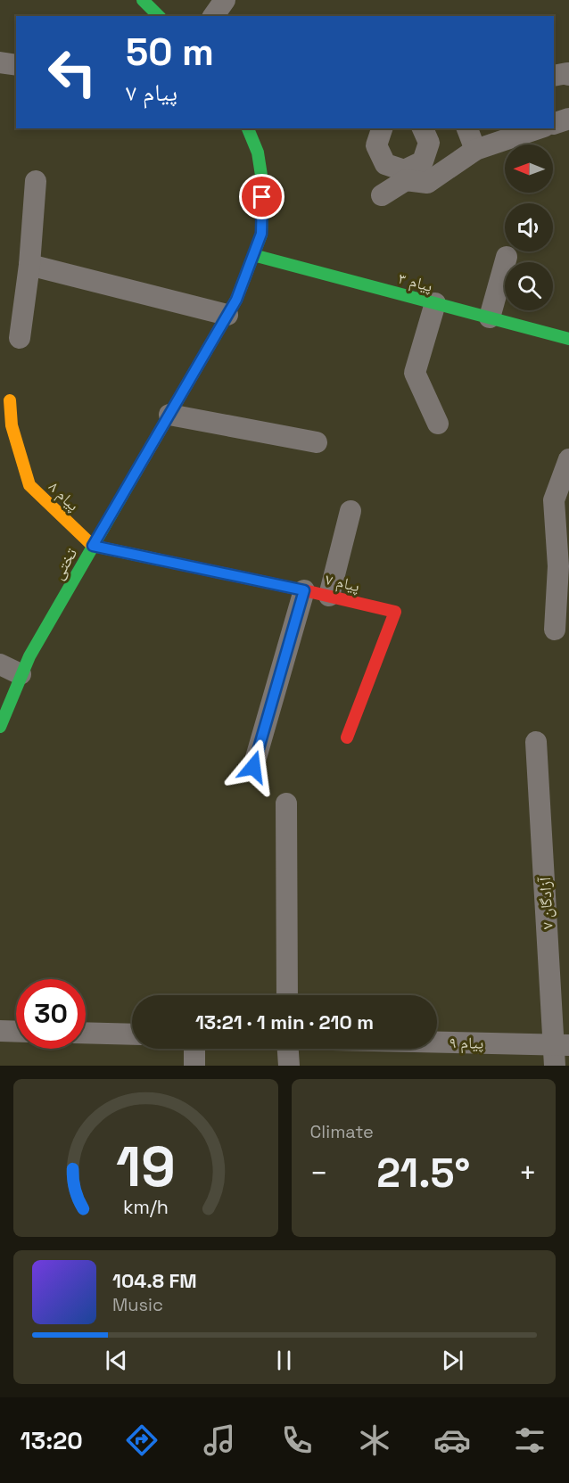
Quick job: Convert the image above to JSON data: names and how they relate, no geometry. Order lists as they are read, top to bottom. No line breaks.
{"streets":{"street":["پيام ۳","پیام ۸","تختی","پیام ۷","آزادگان ۷","پیام ۹"]},"crossings":[["پيام ۳","تختی"],["پیام ۸","تختی"],["پیام ۸","پیام ۷"],["تختی","پیام ۷"],["آزادگان ۷","پیام ۹"]],"north":"left","page":{"turn":["50 m","پیام ۷"],"limit":"30","trip":"13:21 · 1 min · 210 m","tile":"Climate","heat":["−","21.5°","+"],"song":["104.8 FM","Music"],"tabs":"13:20","gauge":["19","km/h"]}}
